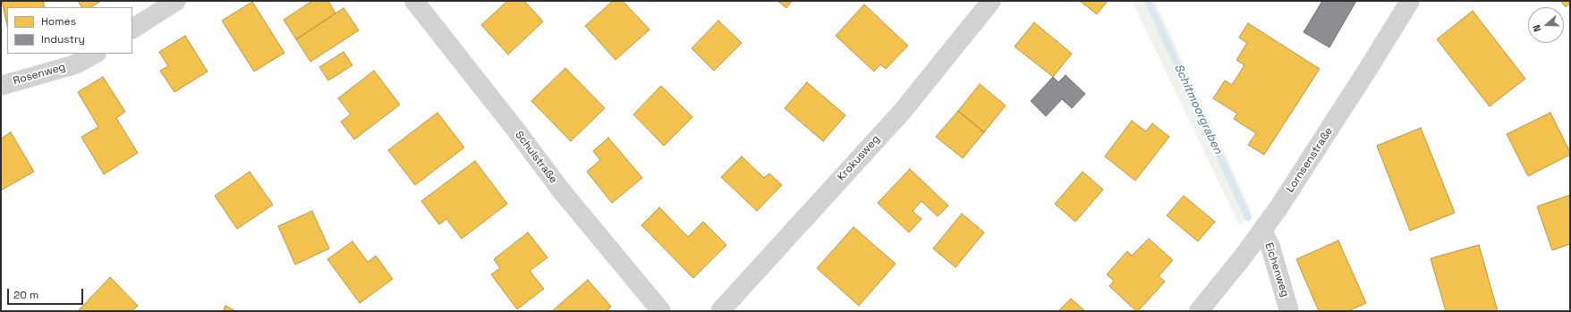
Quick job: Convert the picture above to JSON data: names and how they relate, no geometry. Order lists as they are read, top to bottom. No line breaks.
{"streets":{"street":["Rosenweg","Schulstraße","Krokusweg","Lornsenstraße","Eichenweg"]},"crossings":[["Lornsenstraße","Eichenweg"]],"water":["Schitmoorgraben"],"legend":["Homes","Industry"],"scale_bar":"20 m","north":"left"}
